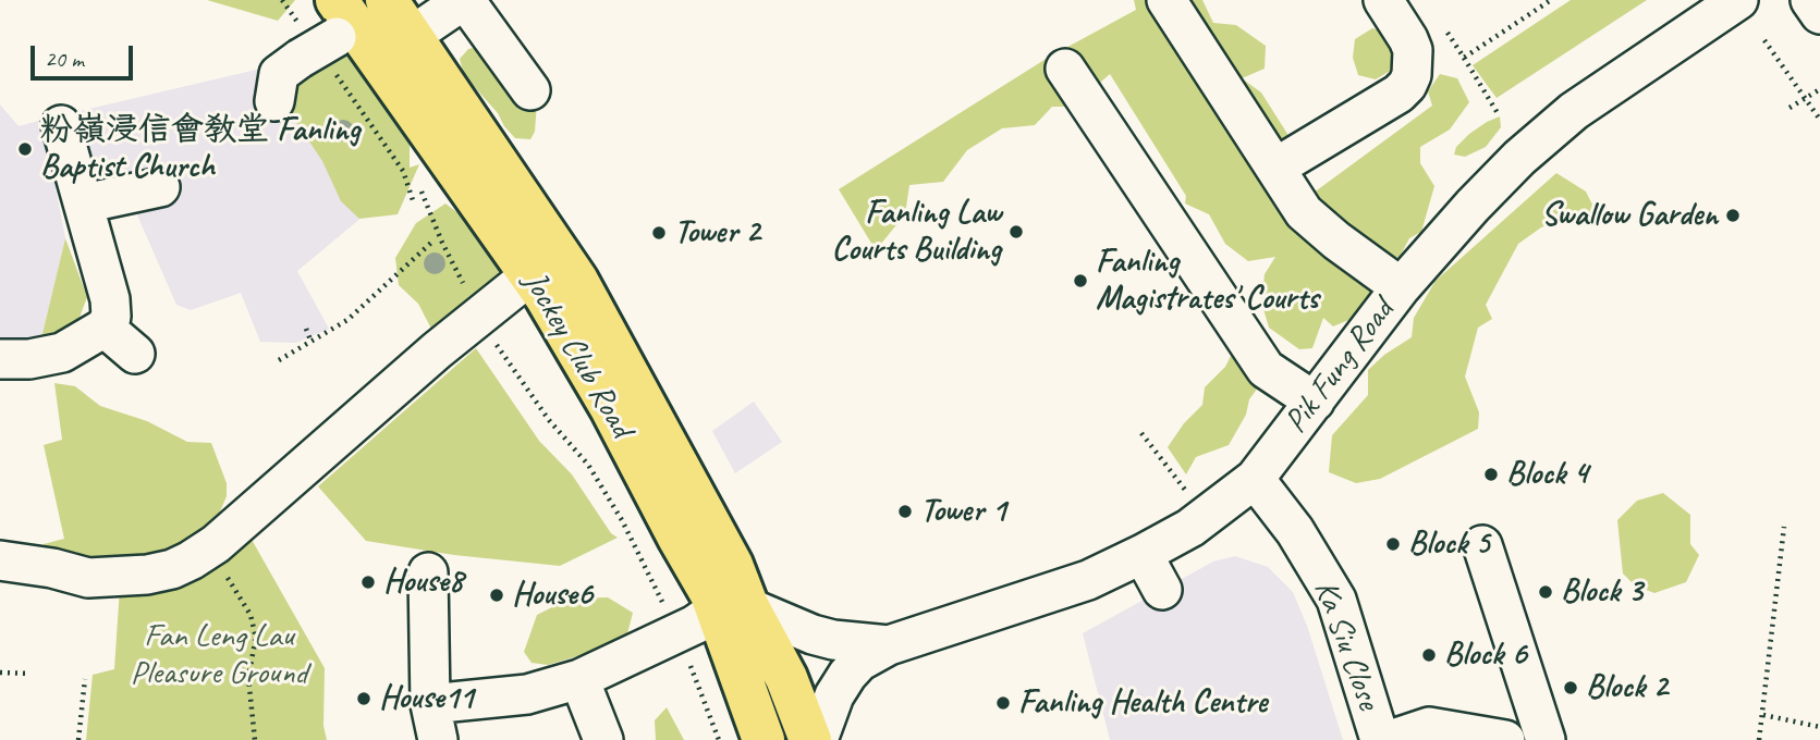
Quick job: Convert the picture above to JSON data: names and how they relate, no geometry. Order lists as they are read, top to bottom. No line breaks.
{"streets":{"main road":["Jockey Club Road"],"street":["Pik Fung Road","Ka Siu Close"]},"crossings":[["Jockey Club Road","Pik Fung Road"],["Pik Fung Road","Ka Siu Close"]],"parks":["Fan Leng Lau Pleasure Ground"],"places":["粉嶺浸信會教堂 Fanling Baptist Church","Swallow Garden","Fanling Law Courts Building","Tower 2","Fanling Magistrates' Courts","Block 4","Tower 1","Block 5","House8","Block 3","House6","Block 6","Block 2","House11","Fanling Health Centre"],"scale_bar":"20 m"}
